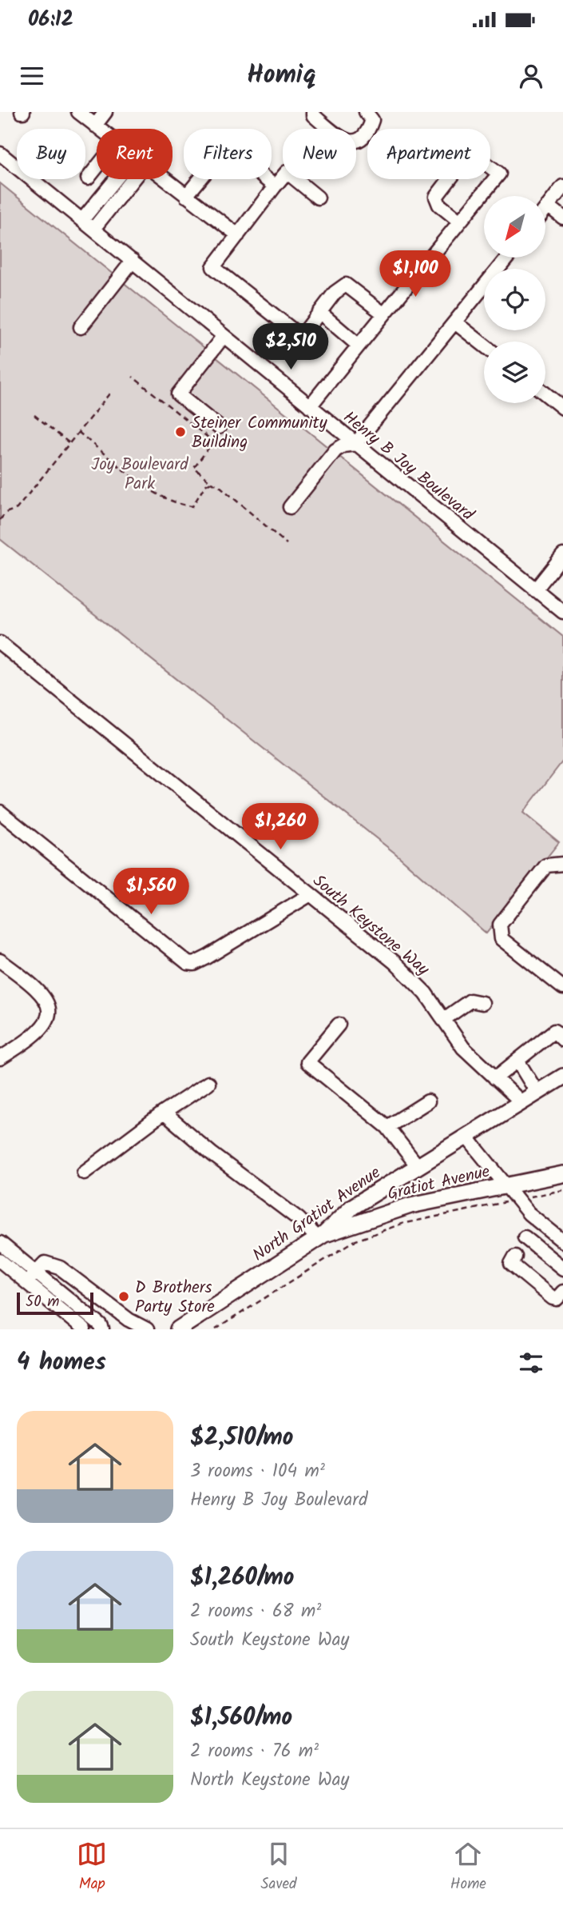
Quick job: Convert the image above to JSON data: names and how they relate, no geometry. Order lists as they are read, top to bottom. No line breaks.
{"streets":{"main road":["Gratiot Avenue","North Gratiot Avenue"],"street":["Henry B Joy Boulevard","South Keystone Way"]},"crossings":[["South Keystone Way","North Gratiot Avenue"],["Gratiot Avenue","North Gratiot Avenue"]],"parks":["Joy Boulevard Park"],"places":["Steiner Community Building","D Brothers Party Store"],"scale_bar":"50 m","north":"bottom left","page":{"status":"06:12","header":"Homiq","chip":["Buy","Rent","Filters","New","Apartment"],"price":["$1,100","$2,510","$1,260","$1,560"],"scale":"50 m","heading":"4 homes","list":[{"name":"$2,510/mo","note":"3 rooms · 104 m² · Henry B Joy Boulevard"},{"name":"$1,260/mo","note":"2 rooms · 68 m² · South Keystone Way"},{"name":"$1,560/mo","note":"2 rooms · 76 m² · North Keystone Way"}],"tabs":["Map","Saved","Home"]}}
